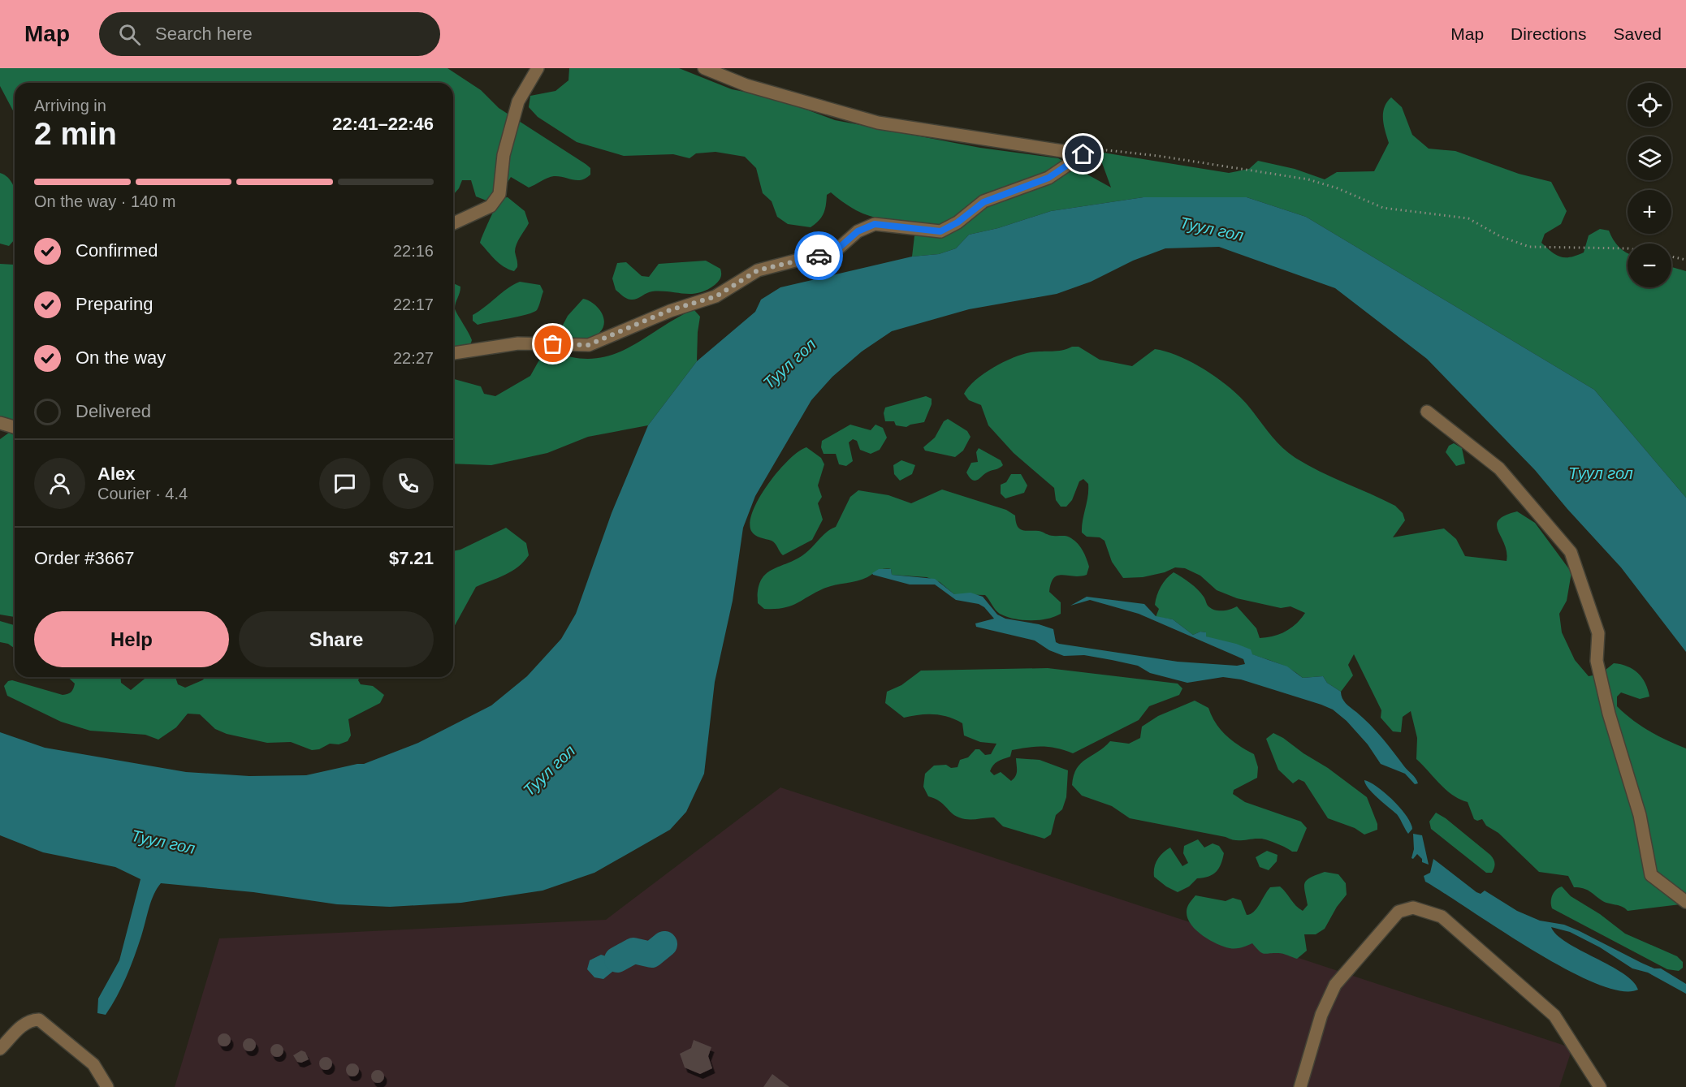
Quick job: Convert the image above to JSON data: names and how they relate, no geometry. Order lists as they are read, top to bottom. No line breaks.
{"water":["Туул гол"],"page":{"header":"Map","search":"Search here","nav":["Map","Directions","Saved"],"map_buttons":["+","−"],"heading":["2 min","Arriving in","22:41–22:46"],"panel":["Alex","Courier · 4.4","Order #3667","$7.21"],"bar":"On the way · 140 m","list":[["Confirmed","22:16"],["Preparing","22:17"],["On the way","22:27"],"Delivered"],"buttons":["Help","Share"]}}
